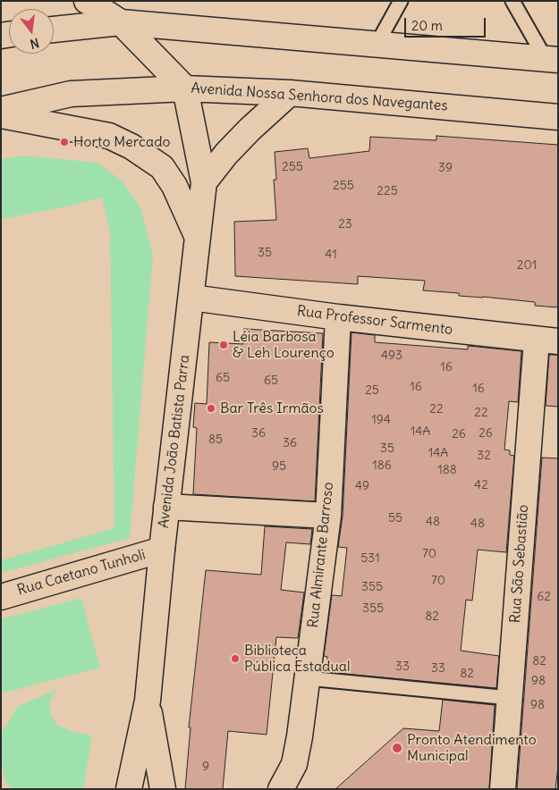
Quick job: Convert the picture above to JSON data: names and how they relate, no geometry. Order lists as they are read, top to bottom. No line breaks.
{"streets":{"main road":["Avenida Nossa Senhora dos Navegantes","Rua Professor Sarmento","Avenida João Batista Parra","Rua Almirante Barroso","Rua São Sebastião","Rua Caetano Tunholi"]},"crossings":[["Avenida Nossa Senhora dos Navegantes","Avenida João Batista Parra"],["Rua Professor Sarmento","Avenida João Batista Parra"],["Rua Professor Sarmento","Rua Almirante Barroso"],["Rua Professor Sarmento","Rua São Sebastião"],["Avenida João Batista Parra","Rua Caetano Tunholi"]],"places":["Horto Mercado","Léia Barbosa & Leh Lourenço","Bar Três Irmãos","Biblioteca Pública Estadual","Pronto Atendimento Municipal"],"house_numbers":["255","39","255","225","23","35","41","201","493","16","65","65","16","16","25","22","22","194","14A","36","26","26","85","36","35","14A","32","186","95","188","42","49","55","48","48","70","531","70","355","62","355","82","82","33","33","82","98","98","9"],"scale_bar":"20 m","north":"bottom"}
